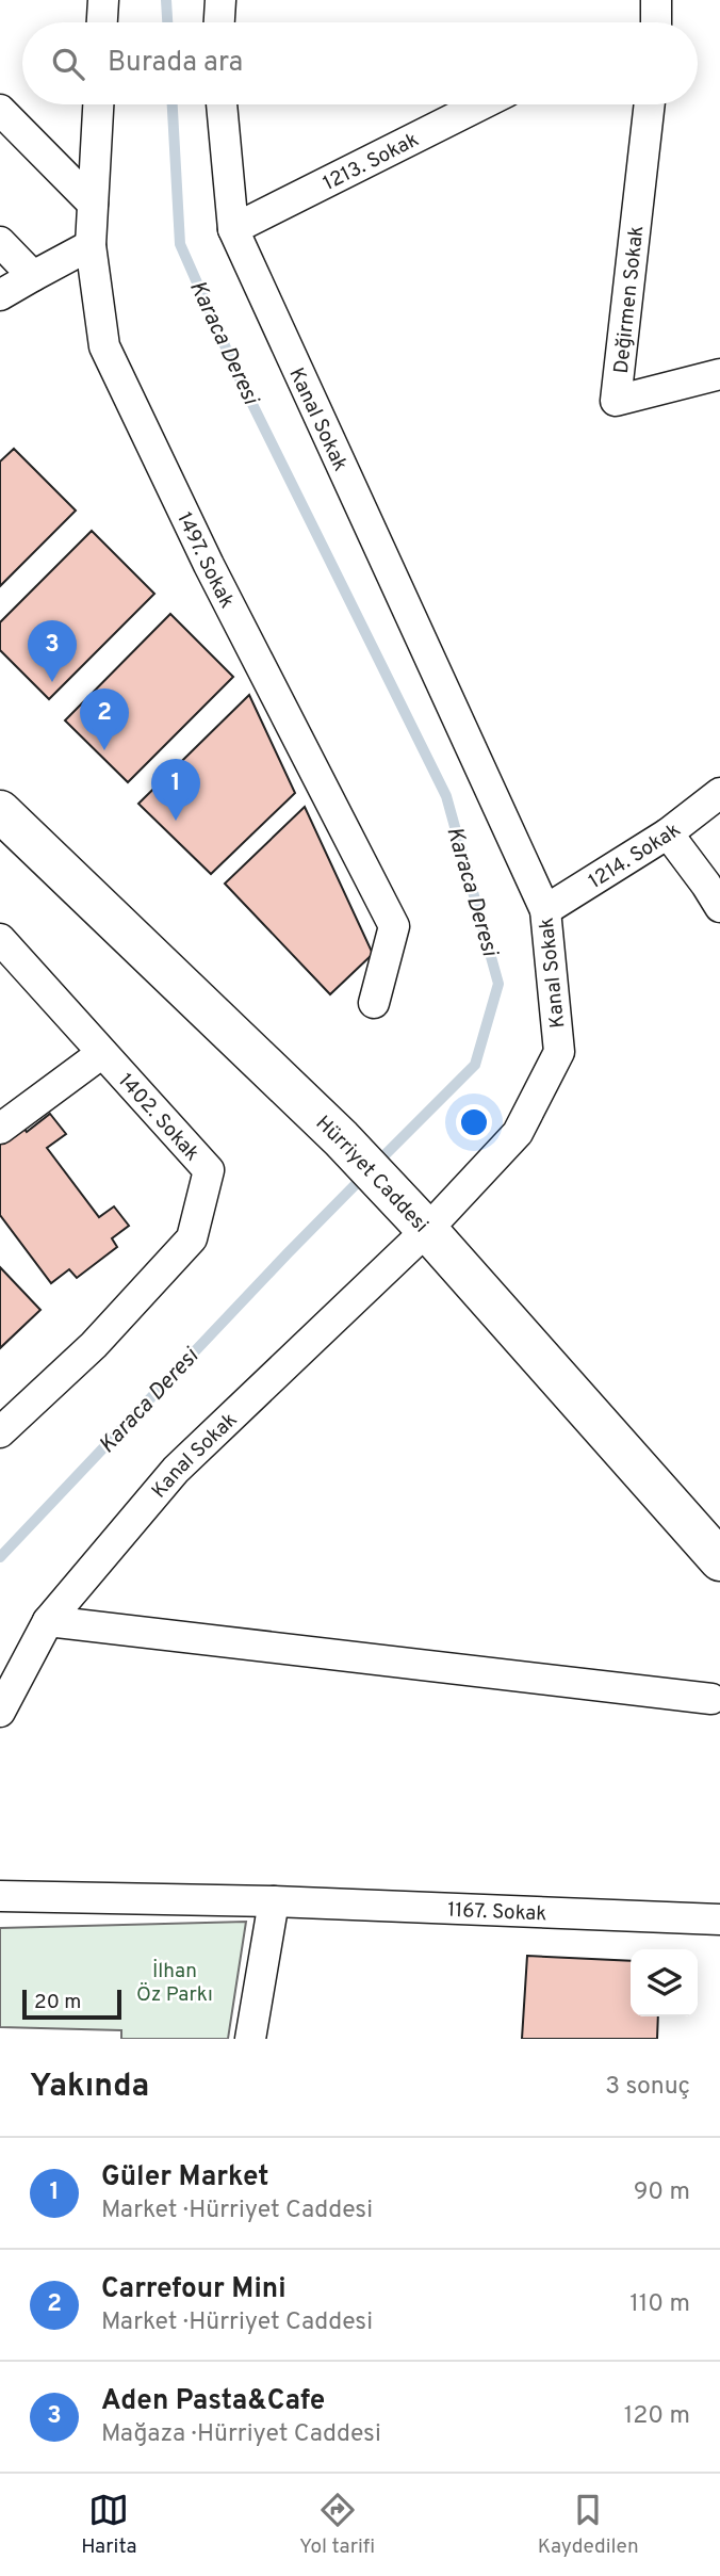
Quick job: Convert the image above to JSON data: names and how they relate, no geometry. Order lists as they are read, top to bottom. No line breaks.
{"streets":{"main road":["Hürriyet Caddesi"],"street":["1213. Sokak","Değirmen Sokak","Kanal Sokak","1497. Sokak","1214. Sokak","1402. Sokak","1167. Sokak"]},"crossings":[["1213. Sokak","Kanal Sokak"],["Kanal Sokak","1214. Sokak"],["Kanal Sokak","Hürriyet Caddesi"]],"water":["Karaca Deresi"],"parks":["İlhan Öz Parkı"],"scale_bar":"20 m","page":{"search":"Burada ara","pins":["3","2","1"],"scale":"20 m","heading":["Yakında","3 sonuç"],"list":[{"mark":"1","name":"Güler Market","note":"Market · Hürriyet Caddesi","value":"90 m"},{"mark":"2","name":"Carrefour Mini","note":"Market · Hürriyet Caddesi","value":"110 m"},{"mark":"3","name":"Aden Pasta&Cafe","note":"Mağaza · Hürriyet Caddesi","value":"120 m"}],"nav":["Harita","Yol tarifi","Kaydedilen"]}}
